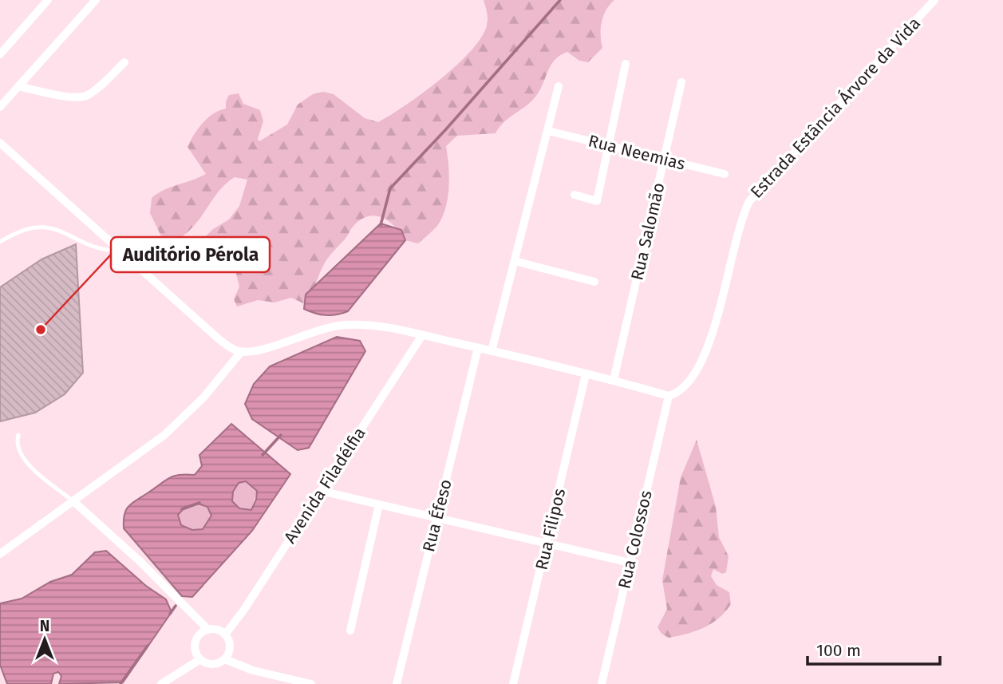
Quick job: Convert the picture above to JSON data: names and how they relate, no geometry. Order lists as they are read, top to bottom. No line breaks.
{"streets":{"street":["Estrada Estância Árvore da Vida","Rua Neemias","Rua Salomão","Avenida Filadélfia","Rua Éfeso","Rua Filipos","Rua Colossos"]},"crossings":[["Estrada Estância Árvore da Vida","Rua Colossos"],["Rua Neemias","Rua Salomão"]],"places":["Auditório Pérola"],"scale_bar":"100 m","north":"top"}
